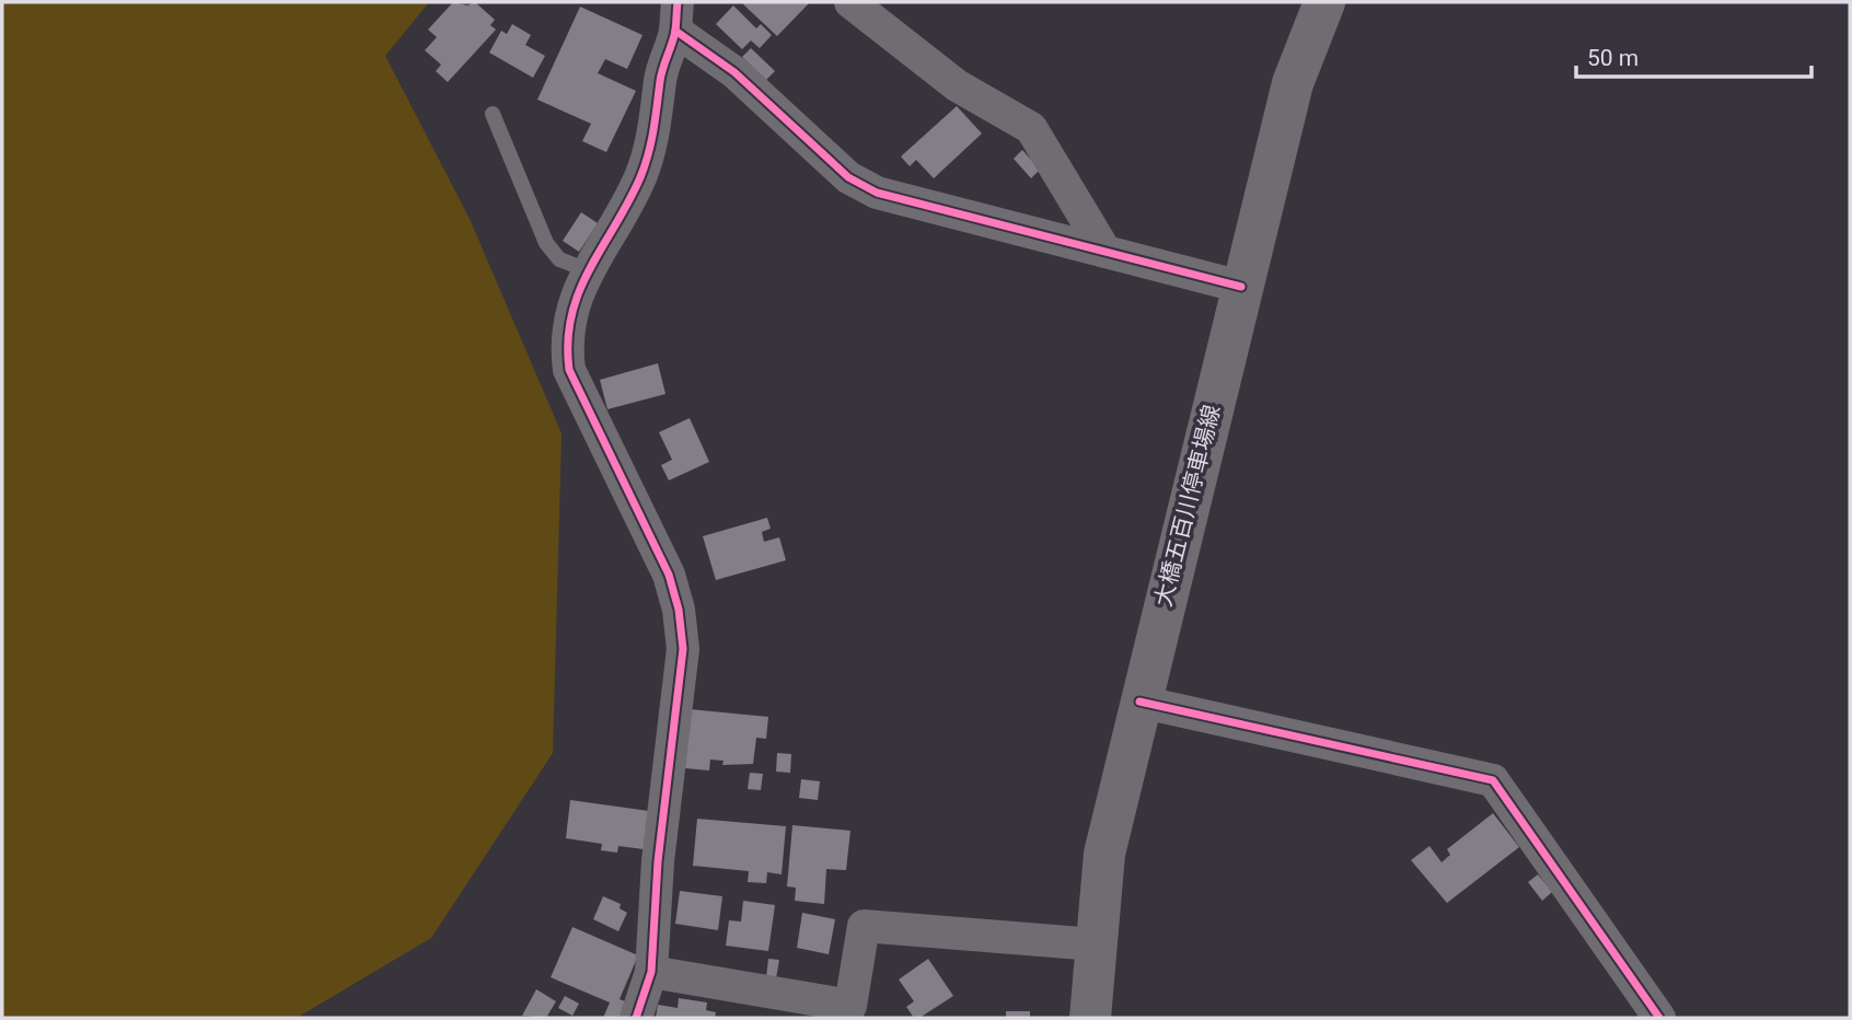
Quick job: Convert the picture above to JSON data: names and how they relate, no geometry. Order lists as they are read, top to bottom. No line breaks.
{"streets":{"main road":["大橋五百川停車場線"]},"scale_bar":"50 m"}
